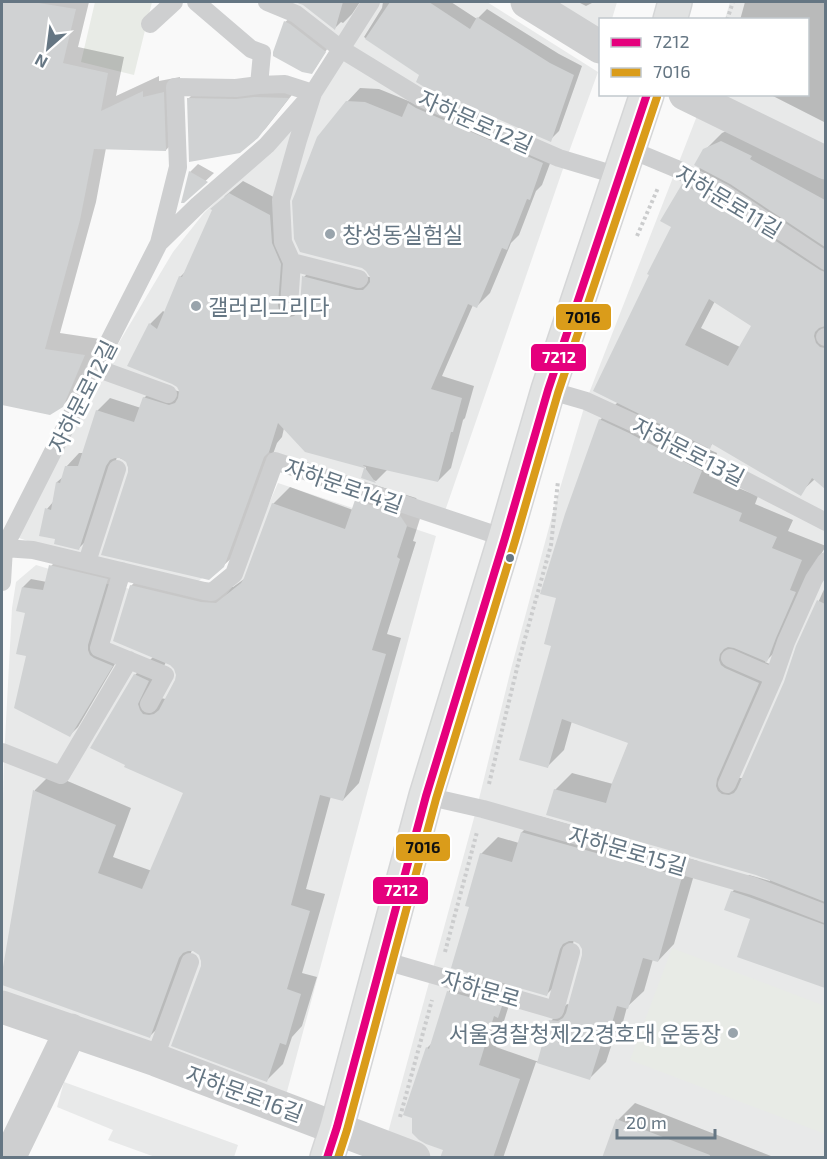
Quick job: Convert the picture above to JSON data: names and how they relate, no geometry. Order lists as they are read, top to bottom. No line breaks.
{"streets":{"street":["자하문로16길"],"lane":["자하문로12길","자하문로11길","자하문로13길","자하문로14길","자하문로15길","자하문로"]},"crossings":[["자하문로12길","자하문로11길"],["자하문로12길","자하문로14길"]],"places":["창성동실험실","갤러리그리다","서울경찰청제22경호대 운동장"],"lines":["transit line 7212","transit line 7016"],"legend":["7212","7016"],"scale_bar":"20 m","north":"bottom left"}
